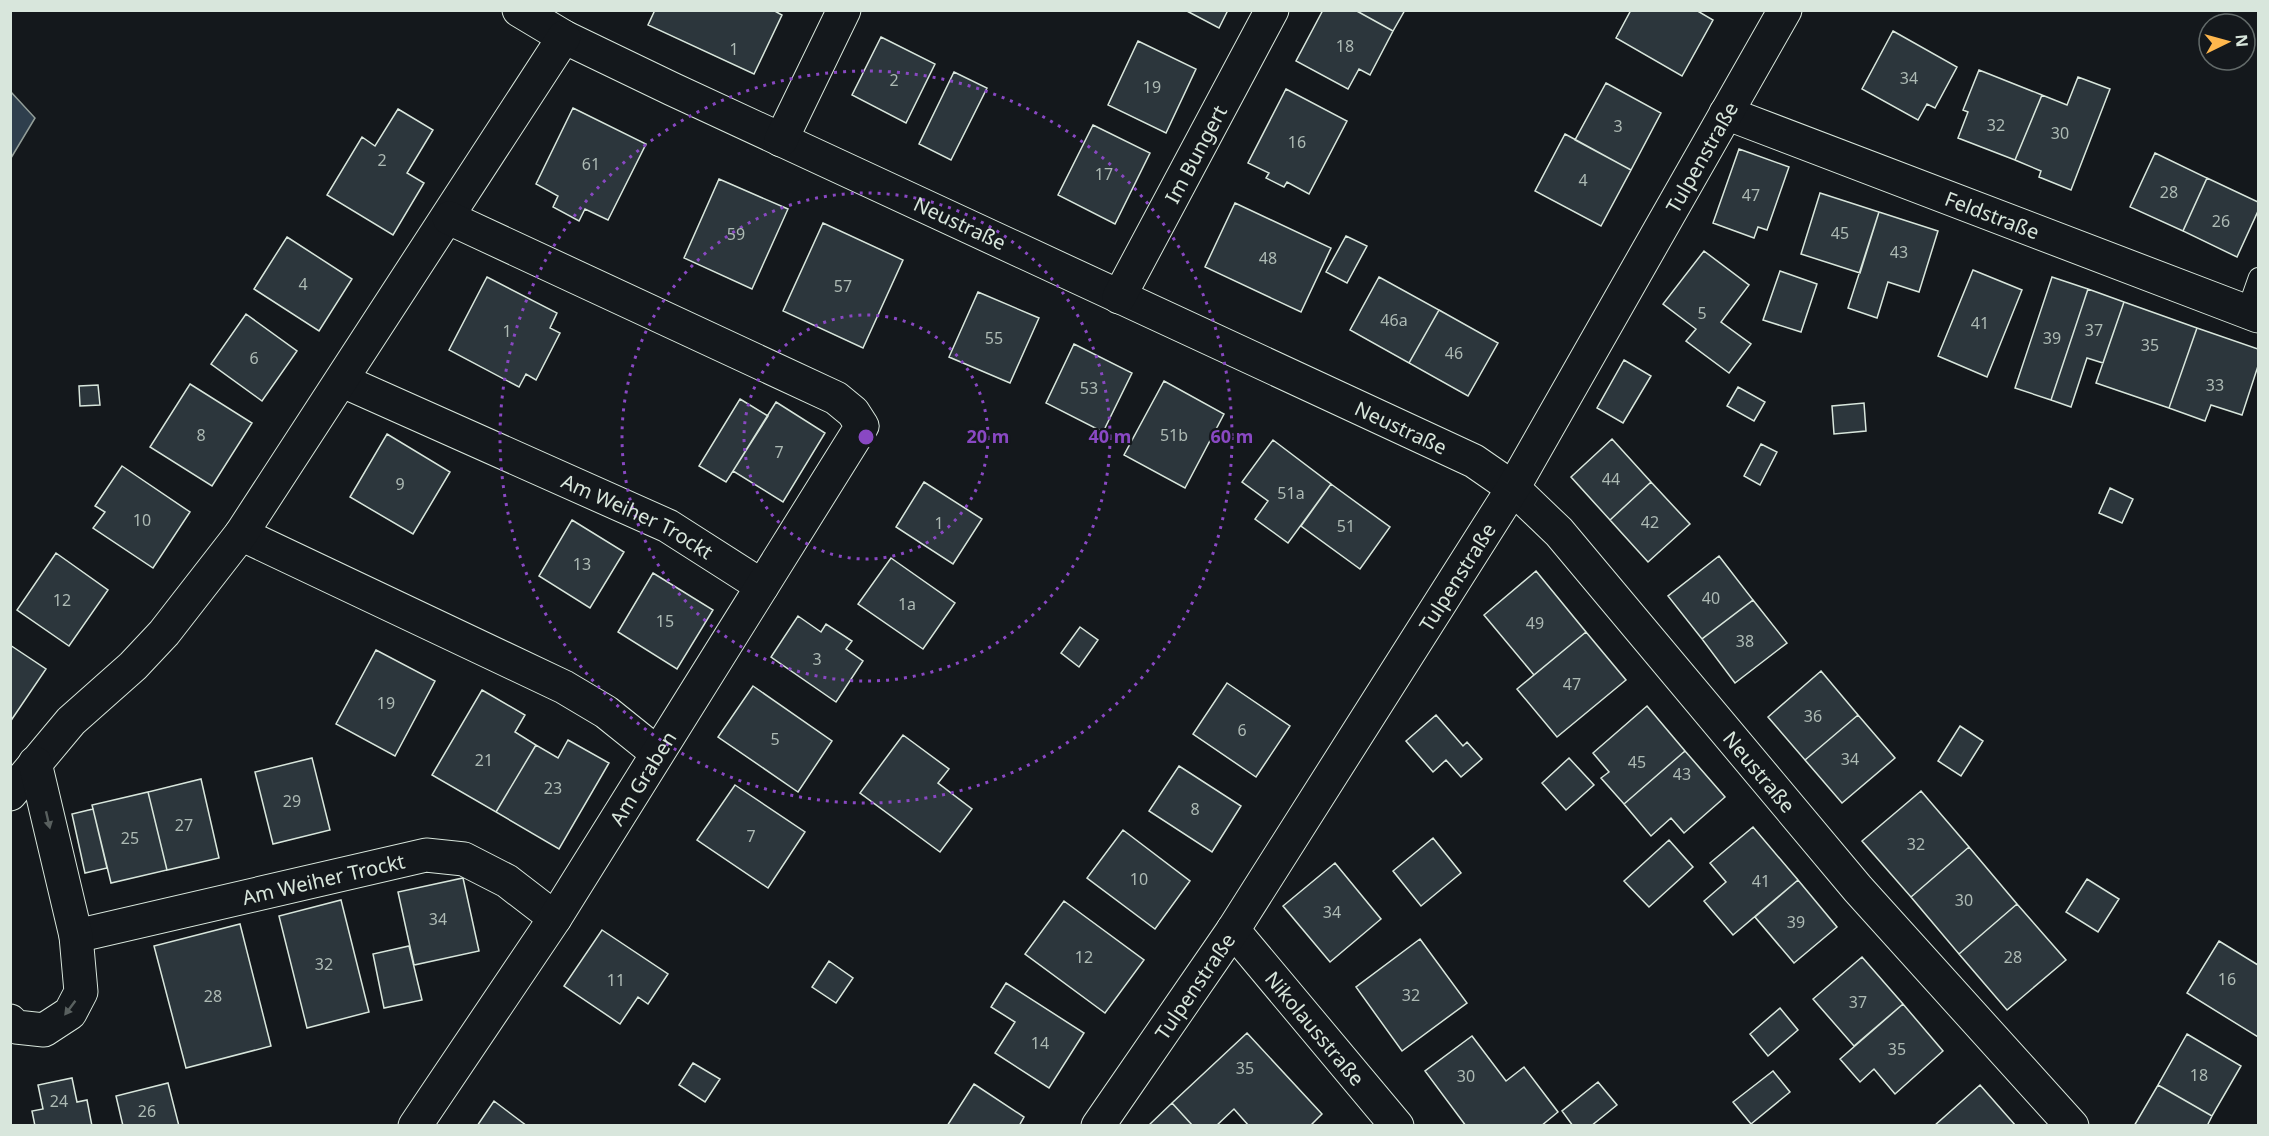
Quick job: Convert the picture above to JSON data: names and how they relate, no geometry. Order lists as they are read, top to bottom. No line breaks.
{"streets":{"street":["Im Bungert","Tulpenstraße","Feldstraße","Neustraße","Am Weiher Trockt","Am Graben","Nikolausstraße"]},"crossings":[["Im Bungert","Neustraße"],["Tulpenstraße","Feldstraße"],["Tulpenstraße","Neustraße"],["Tulpenstraße","Nikolausstraße"],["Am Weiher Trockt","Am Graben"]],"house_numbers":["18","1","34","2","19","32","3","30","16","2","61","17","4","28","47","26","45","59","43","48","4","57","5","46a","41","37","1","55","39","35","46","6","33","53","8","51b","7","44","9","51a","10","42","1","51","13","40","12","1a","15","49","38","3","47","19","36","6","5","34","21","45","43","23","29","8","27","7","25","32","10","41","30","34","34","39","12","28","32","16","11","32","28","37","14","35","35","18","30","24","26"],"north":"right","rings":["20 m","40 m","60 m"]}
